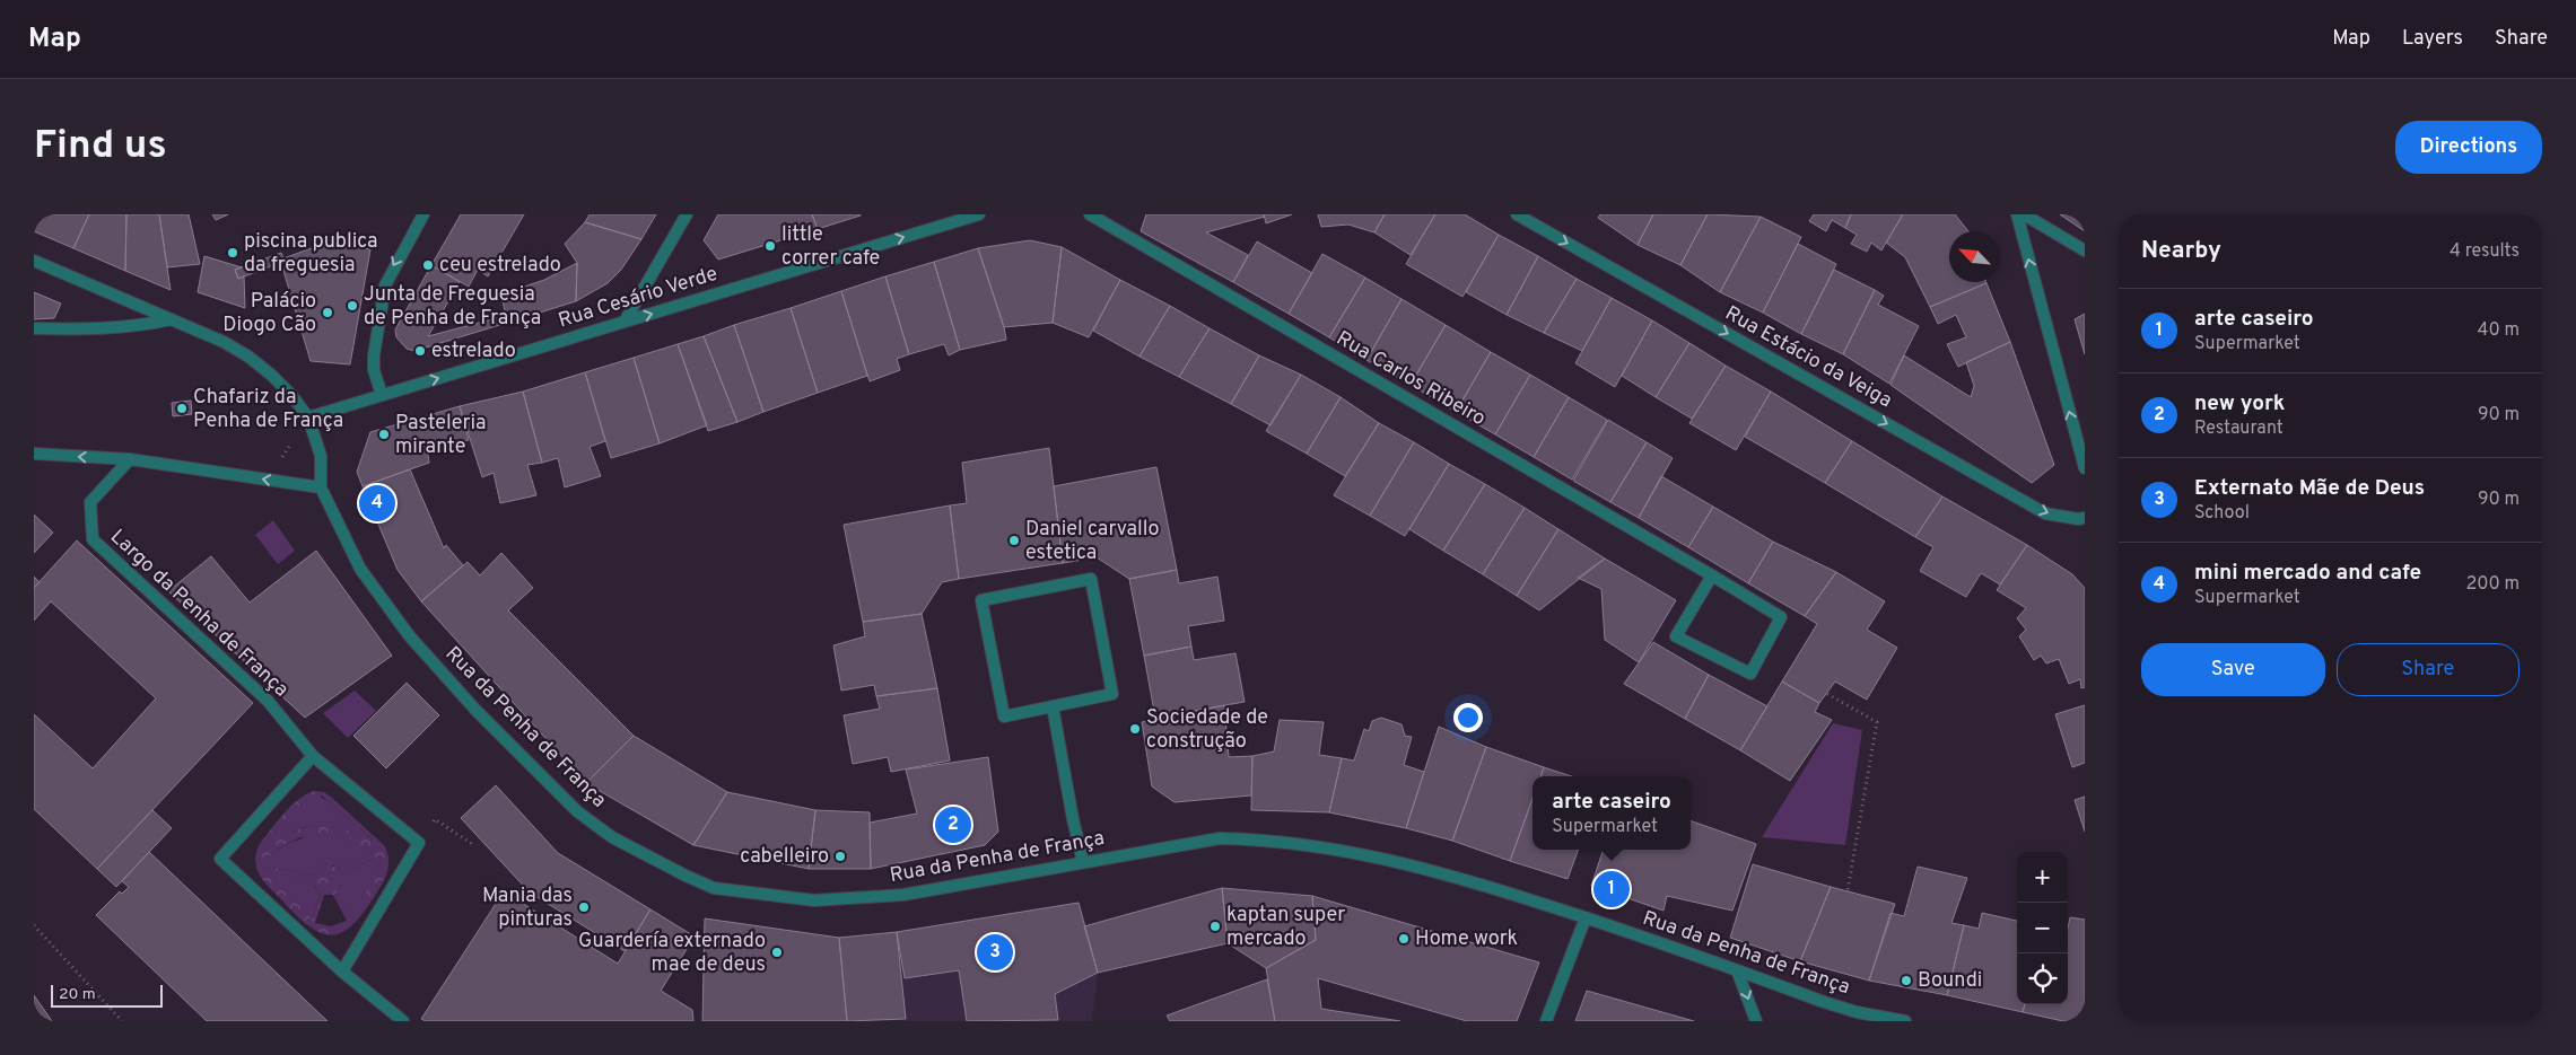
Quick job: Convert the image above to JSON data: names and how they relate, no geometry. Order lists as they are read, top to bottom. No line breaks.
{"streets":{"street":["Rua Cesário Verde","Rua Estácio da Veiga","Rua Carlos Ribeiro","Largo da Penha de França","Rua da Penha de França"]},"crossings":[["Rua Cesário Verde","Rua da Penha de França"]],"one_way":["Rua Cesário Verde","Rua Estácio da Veiga"],"places":["little correr cafe","piscina publica da freguesia","ceu estrelado","Junta de Freguesia de Penha de França","Palácio Diogo Cão","estrelado","Chafariz da Penha de França","Pasteleria mirante","Daniel carvallo estetica","Sociedade de construção","cabelleiro","Mania das pinturas","kaptan super mercado","Home work","Guardería externado mae de deus","Boundi"],"scale_bar":"20 m","north":"top left","page":{"header":"Map","nav":["Map","Layers","Share"],"buttons":["Directions",["Save","Share"]],"title":"Find us","heading":["Nearby","4 results"],"list":[{"mark":"1","name":"arte caseiro","note":"Supermarket","value":"40 m"},{"mark":"2","name":"new york","note":"Restaurant","value":"90 m"},{"mark":"3","name":"Externato Mãe de Deus","note":"School","value":"90 m"},{"mark":"4","name":"mini mercado and cafe","note":"Supermarket","value":"200 m"}],"pins":["4","2","1","3"],"popup":["arte caseiro","Supermarket"],"map_buttons":["+","−"],"scale":"20 m"}}
